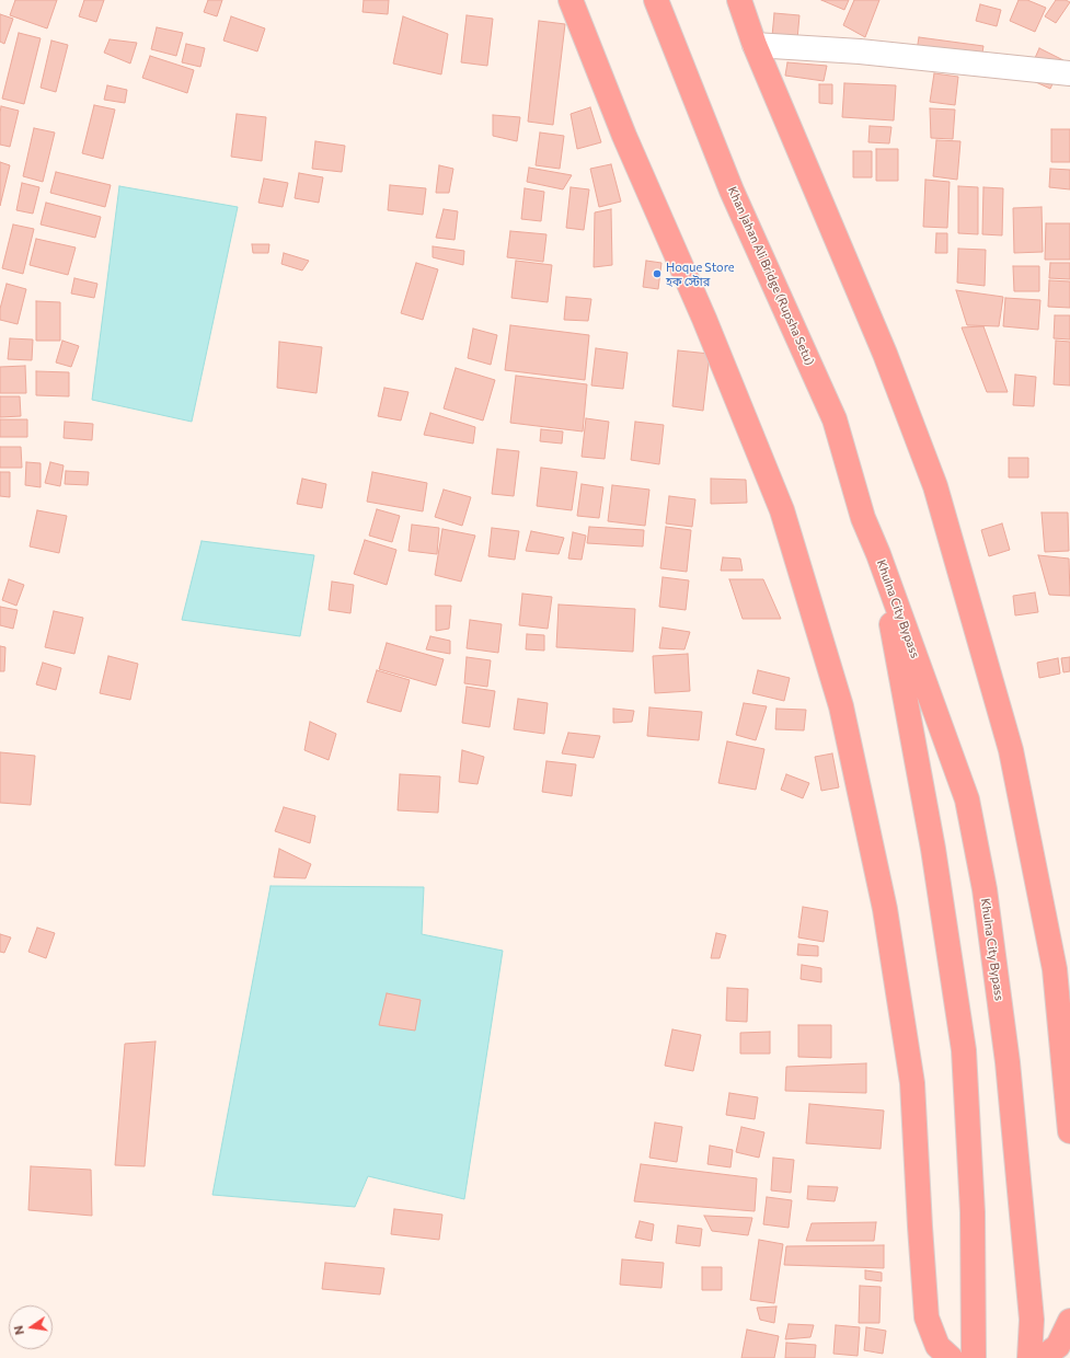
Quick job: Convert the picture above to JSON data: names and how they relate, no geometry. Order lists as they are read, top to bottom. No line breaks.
{"streets":{"highway":["Khan Jahan Ali Bridge (Rupsha Setu)","Khulna City Bypass"]},"crossings":[["Khan Jahan Ali Bridge (Rupsha Setu)","Khulna City Bypass"]],"places":["Hoque Store হক স্টোর"],"north":"left"}
